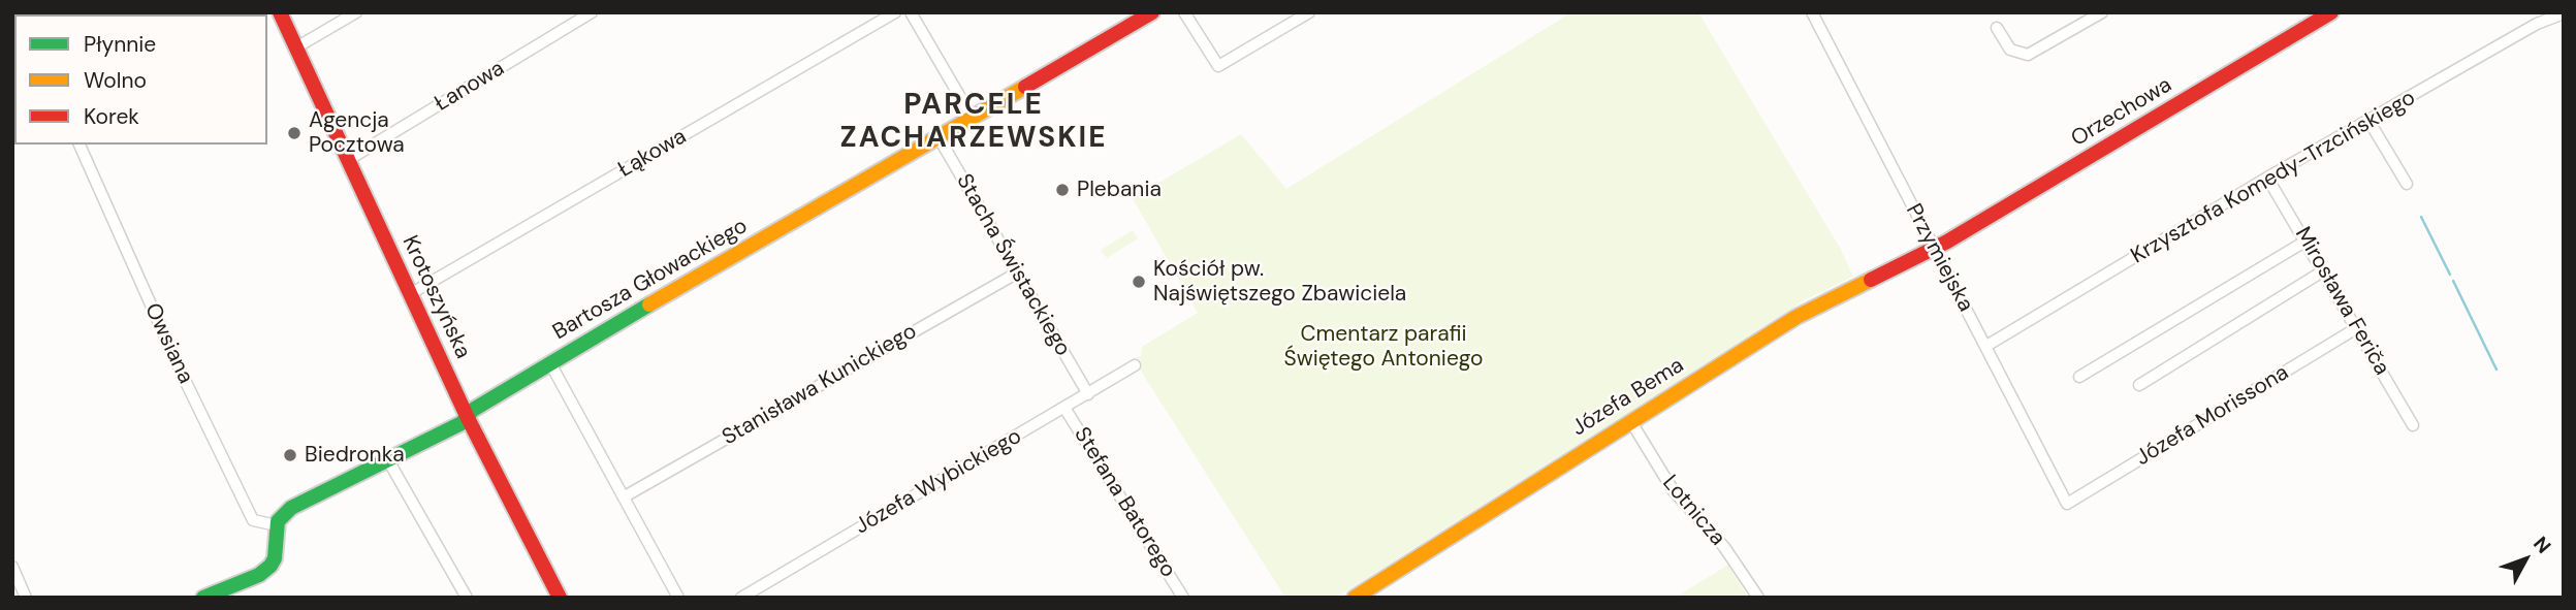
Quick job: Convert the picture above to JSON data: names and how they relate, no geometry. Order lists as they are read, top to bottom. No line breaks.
{"streets":{"street":["Łanowa","Orzechowa","Łąkowa","Krzysztofa Komedy-Trzcińskiego","Przymiejska","Stacha Świstackiego","Bartosza Głowackiego","Krotoszyńska","Mirosława Feriča","Owsiana","Stanisława Kunickiego","Józefa Bema","Józefa Morissona","Józefa Wybickiego","Stefana Batorego","Lotnicza"]},"crossings":[["Łanowa","Krotoszyńska"],["Orzechowa","Przymiejska"],["Orzechowa","Józefa Bema"],["Łąkowa","Krotoszyńska"],["Krzysztofa Komedy-Trzcińskiego","Przymiejska"],["Krzysztofa Komedy-Trzcińskiego","Mirosława Feriča"],["Przymiejska","Józefa Bema"],["Przymiejska","Józefa Morissona"],["Stacha Świstackiego","Bartosza Głowackiego"],["Stacha Świstackiego","Stanisława Kunickiego"],["Stacha Świstackiego","Józefa Wybickiego"],["Bartosza Głowackiego","Krotoszyńska"],["Bartosza Głowackiego","Owsiana"],["Mirosława Feriča","Józefa Morissona"],["Józefa Bema","Lotnicza"],["Józefa Wybickiego","Stefana Batorego"]],"districts":["PARCELE ZACHARZEWSKIE"],"parks":["Cmentarz parafii Świętego Antoniego"],"places":["Agencja Pocztowa","Plebania","Kościół pw. Najświętszego Zbawiciela","Biedronka"],"legend":["Płynnie","Wolno","Korek"],"north":"top right"}
